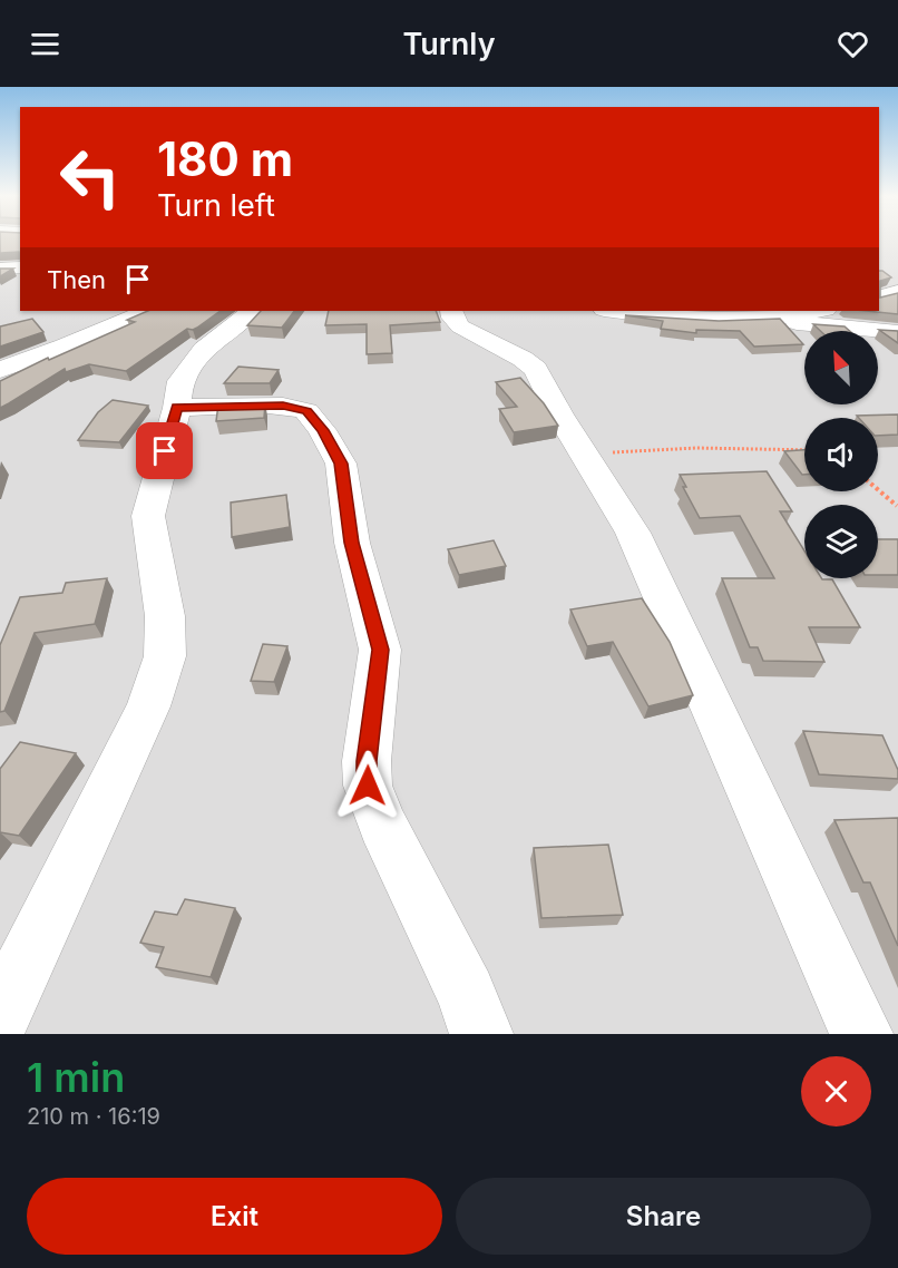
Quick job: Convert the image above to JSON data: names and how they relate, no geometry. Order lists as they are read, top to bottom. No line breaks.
{"north":"top left","page":{"header":"Turnly","turn":["180 m","Turn left"],"then":"Then","heading":["1 min","210 m · 16:19"],"buttons":["Exit","Share"]}}
